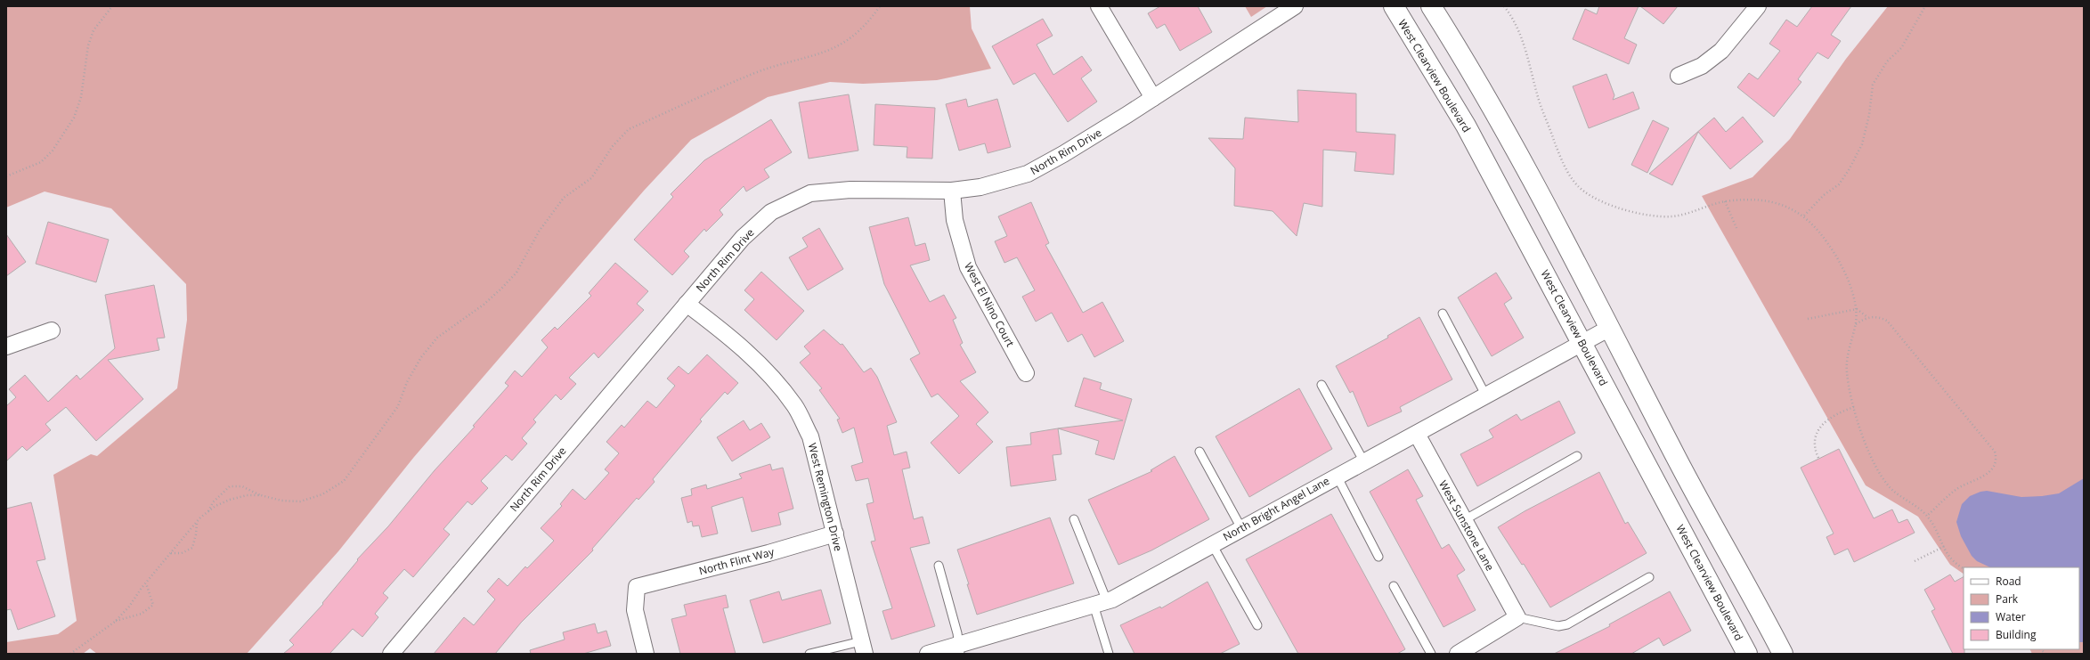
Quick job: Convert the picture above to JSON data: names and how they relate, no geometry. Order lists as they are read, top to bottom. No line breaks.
{"streets":{"street":["West Clearview Boulevard","North Rim Drive","West El Nino Court","West Remington Drive","North Bright Angel Lane","West Sunstone Lane","North Flint Way"]},"crossings":[["West Clearview Boulevard","North Bright Angel Lane"],["North Rim Drive","West El Nino Court"],["North Rim Drive","West Remington Drive"],["West Remington Drive","North Flint Way"],["North Bright Angel Lane","West Sunstone Lane"]],"legend":["Road","Park","Water","Building"]}
